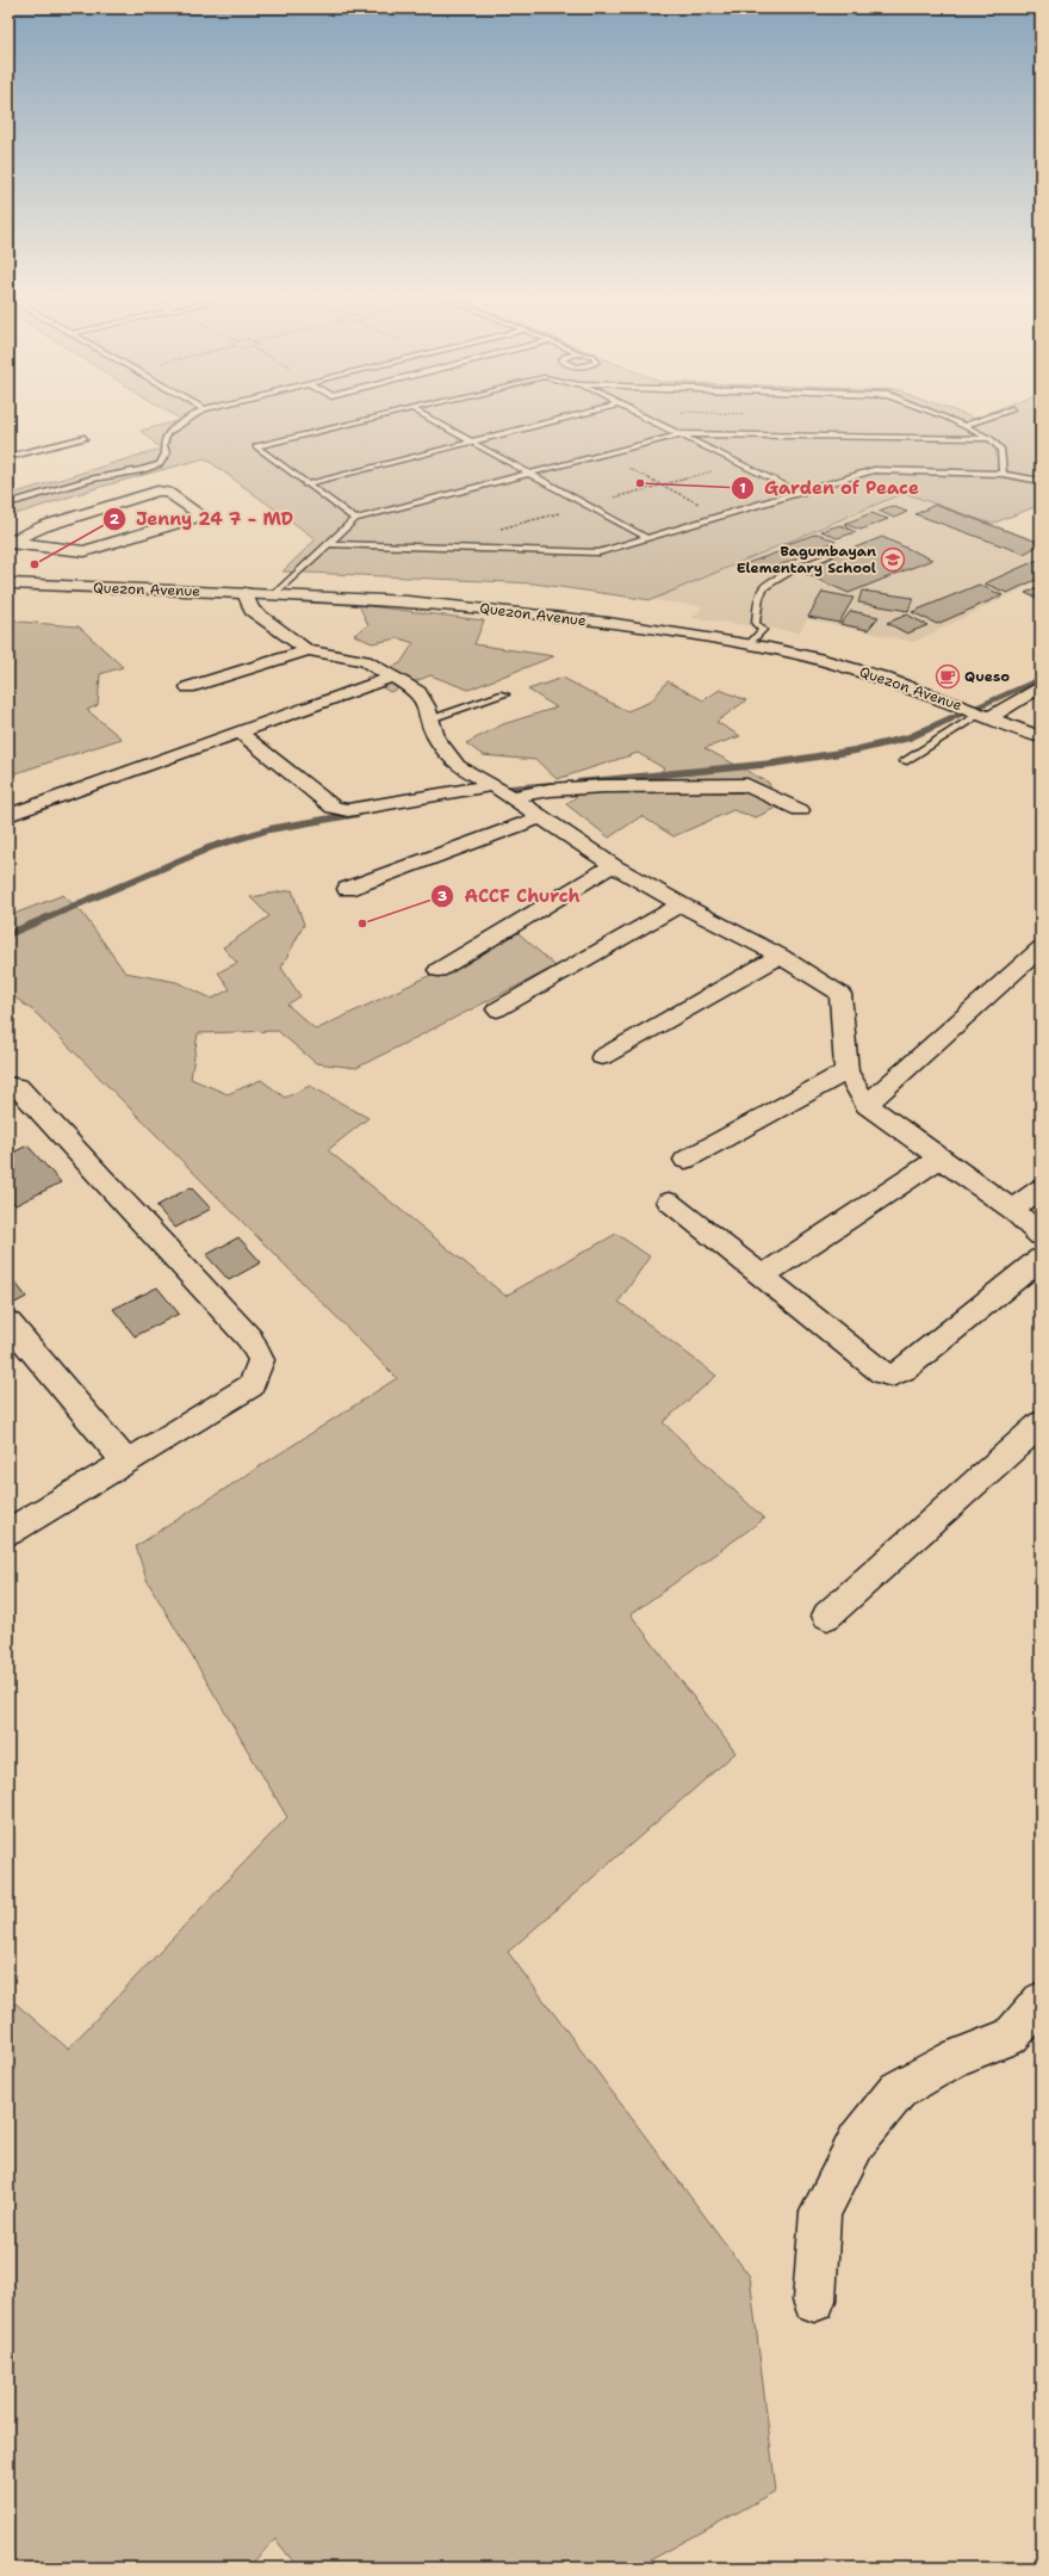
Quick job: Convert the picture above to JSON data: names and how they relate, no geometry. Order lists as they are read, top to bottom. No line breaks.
{"streets":{"street":["Quezon Avenue"]},"places":{"other":["Garden of Peace","Jenny 24 7 - MD","ACCF Church"],"school or university":["Bagumbayan Elementary School"],"cafe":["Queso"]}}
